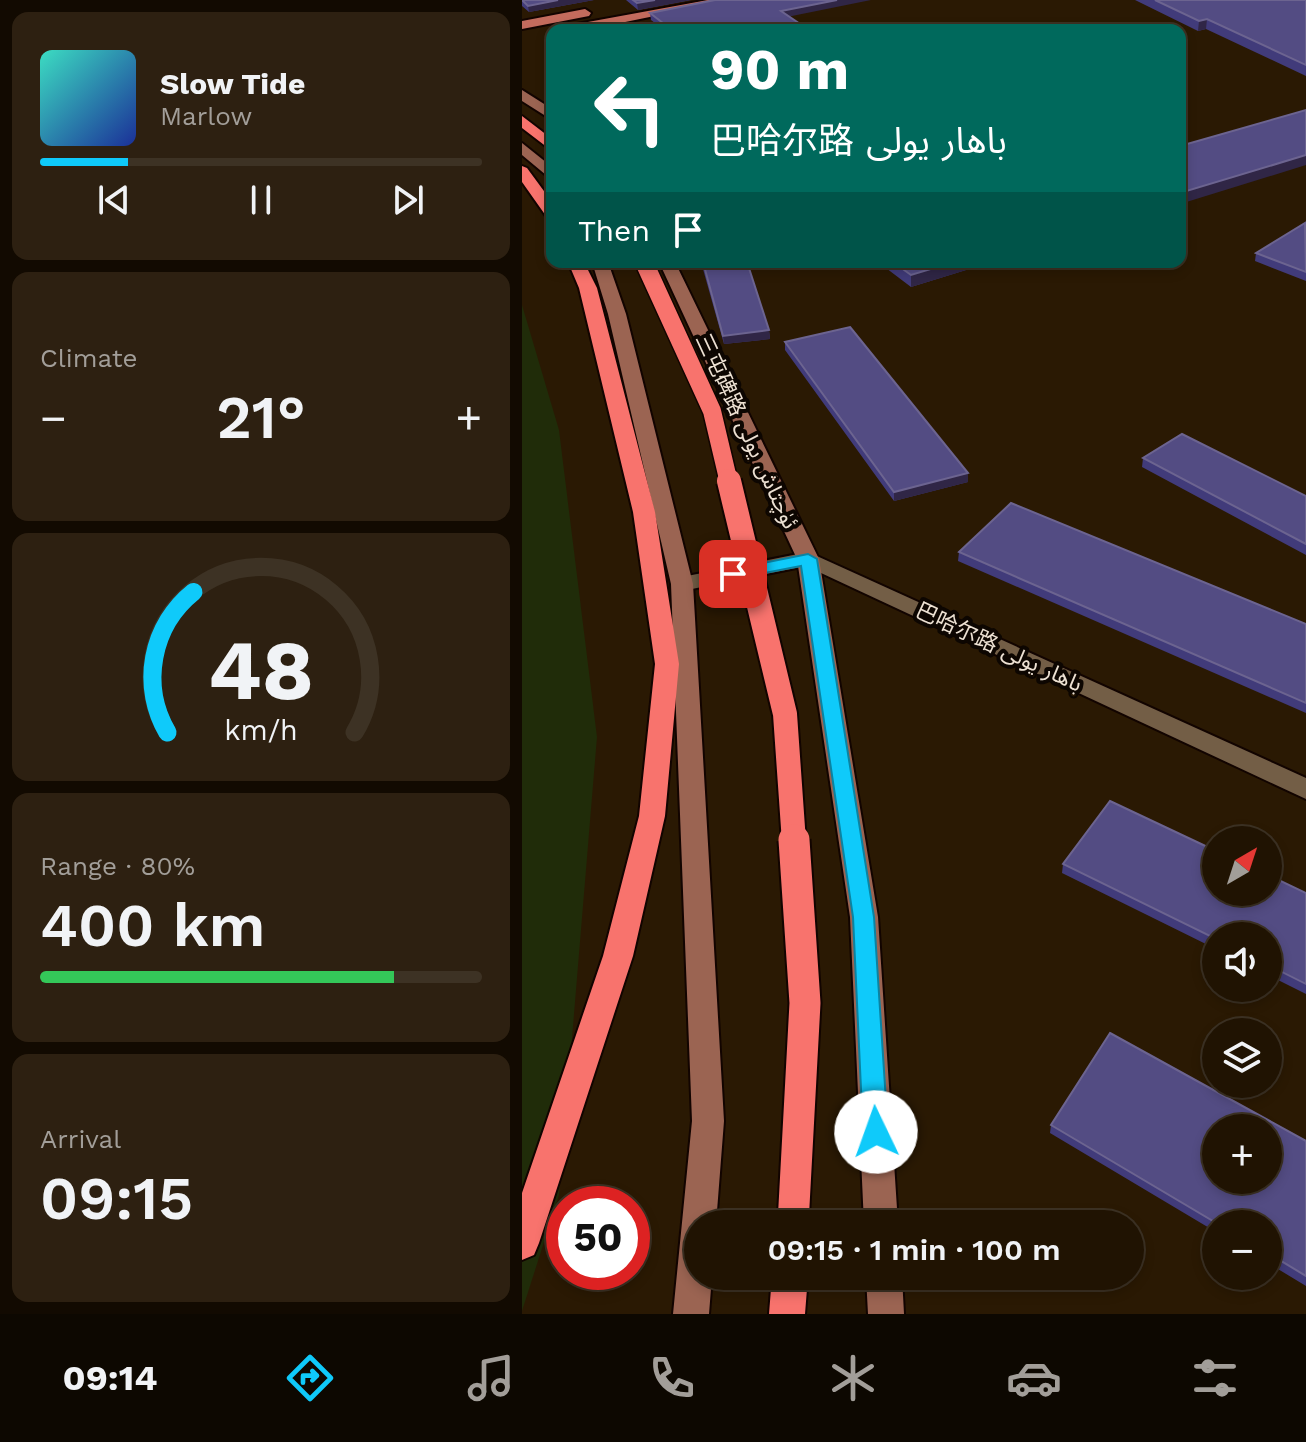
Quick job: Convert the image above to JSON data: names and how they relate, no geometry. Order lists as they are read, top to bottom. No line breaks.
{"streets":{"main road":["三屯碑路 ئۈچتاش يولى"],"street":["巴哈尔路 باھار يولى"]},"crossings":[["三屯碑路 ئۈچتاش يولى","巴哈尔路 باھار يولى"]],"north":"top right","page":{"turn":["90 m","巴哈尔路 باھار يولى"],"song":["Slow Tide","Marlow"],"then":"Then","tile":["Climate",["Range · 80%","400 km"],["Arrival","09:15"]],"heat":["−","21°","+"],"map_buttons":["+","−"],"limit":"50","trip":"09:15 · 1 min · 100 m","tabs":"09:14","gauge":["48","km/h"]}}
